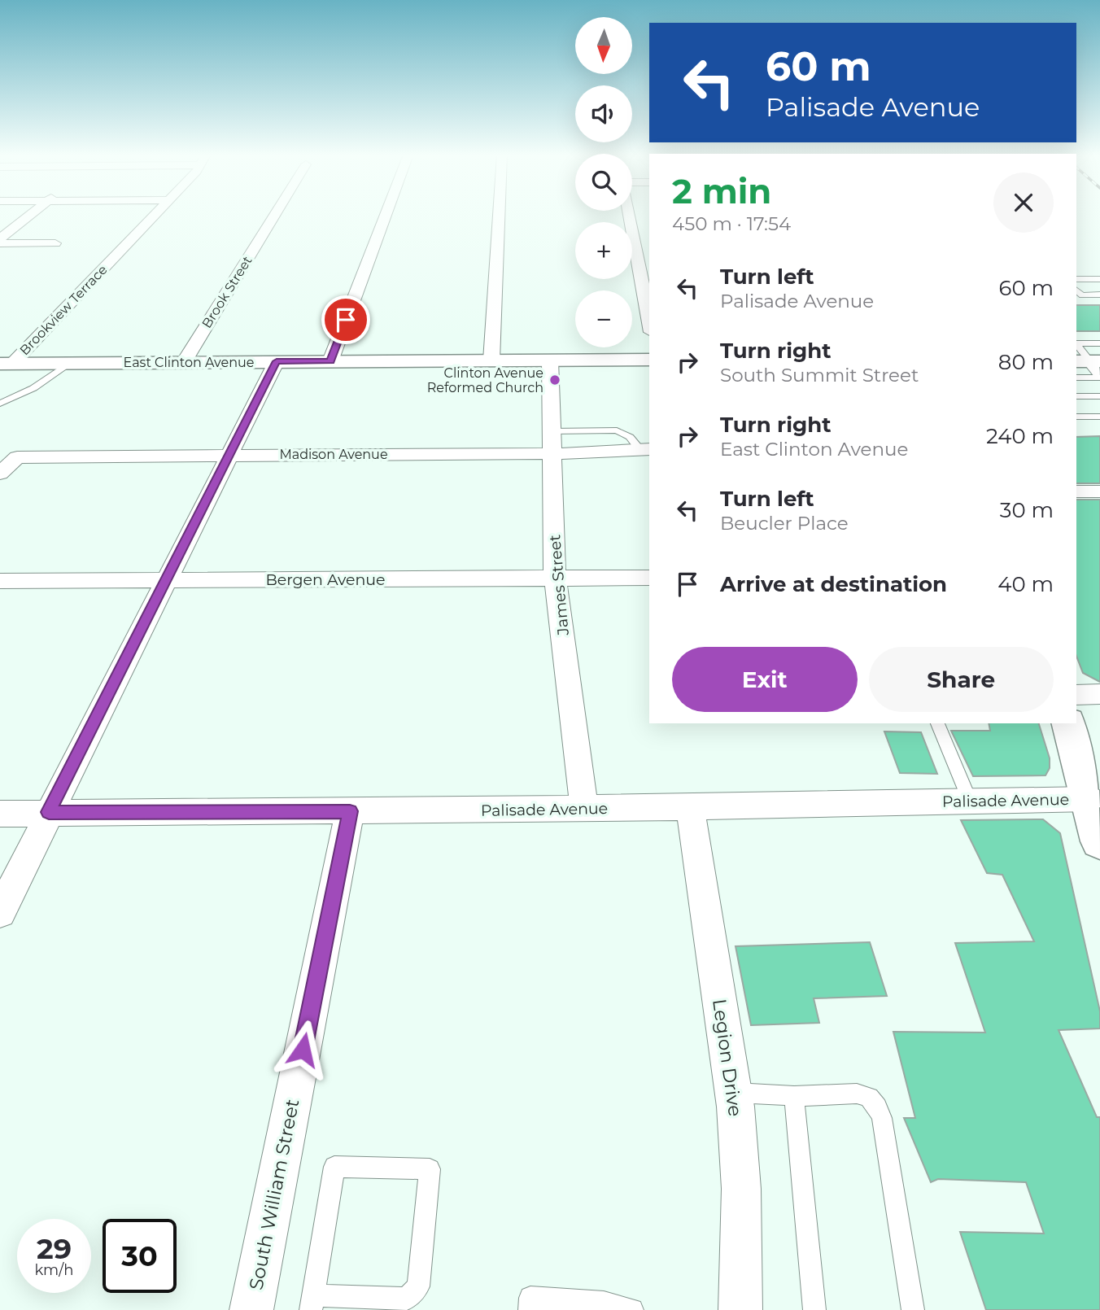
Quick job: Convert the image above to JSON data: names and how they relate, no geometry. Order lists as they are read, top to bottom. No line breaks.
{"streets":{"street":["Brook Street","Brookview Terrace","East Clinton Avenue","Madison Avenue","Bergen Avenue","James Street","Palisade Avenue","Legion Drive","South William Street"]},"crossings":[["Brook Street","East Clinton Avenue"],["Brookview Terrace","East Clinton Avenue"],["East Clinton Avenue","James Street"],["Madison Avenue","James Street"],["Bergen Avenue","James Street"],["James Street","Palisade Avenue"],["Palisade Avenue","Legion Drive"],["Palisade Avenue","South William Street"]],"places":["Clinton Avenue Reformed Church"],"north":"bottom","page":{"map_buttons":["+","−"],"turn":["60 m","Palisade Avenue"],"heading":["2 min","450 m · 17:54"],"list":[{"name":"Turn left","note":"Palisade Avenue","value":"60 m"},{"name":"Turn right","note":"South Summit Street","value":"80 m"},{"name":"Turn right","note":"East Clinton Avenue","value":"240 m"},{"name":"Turn left","note":"Beucler Place","value":"30 m"},{"name":"Arrive at destination","value":"40 m"}],"buttons":["Exit","Share"],"speed":"29 km/h","limit":"30"}}
